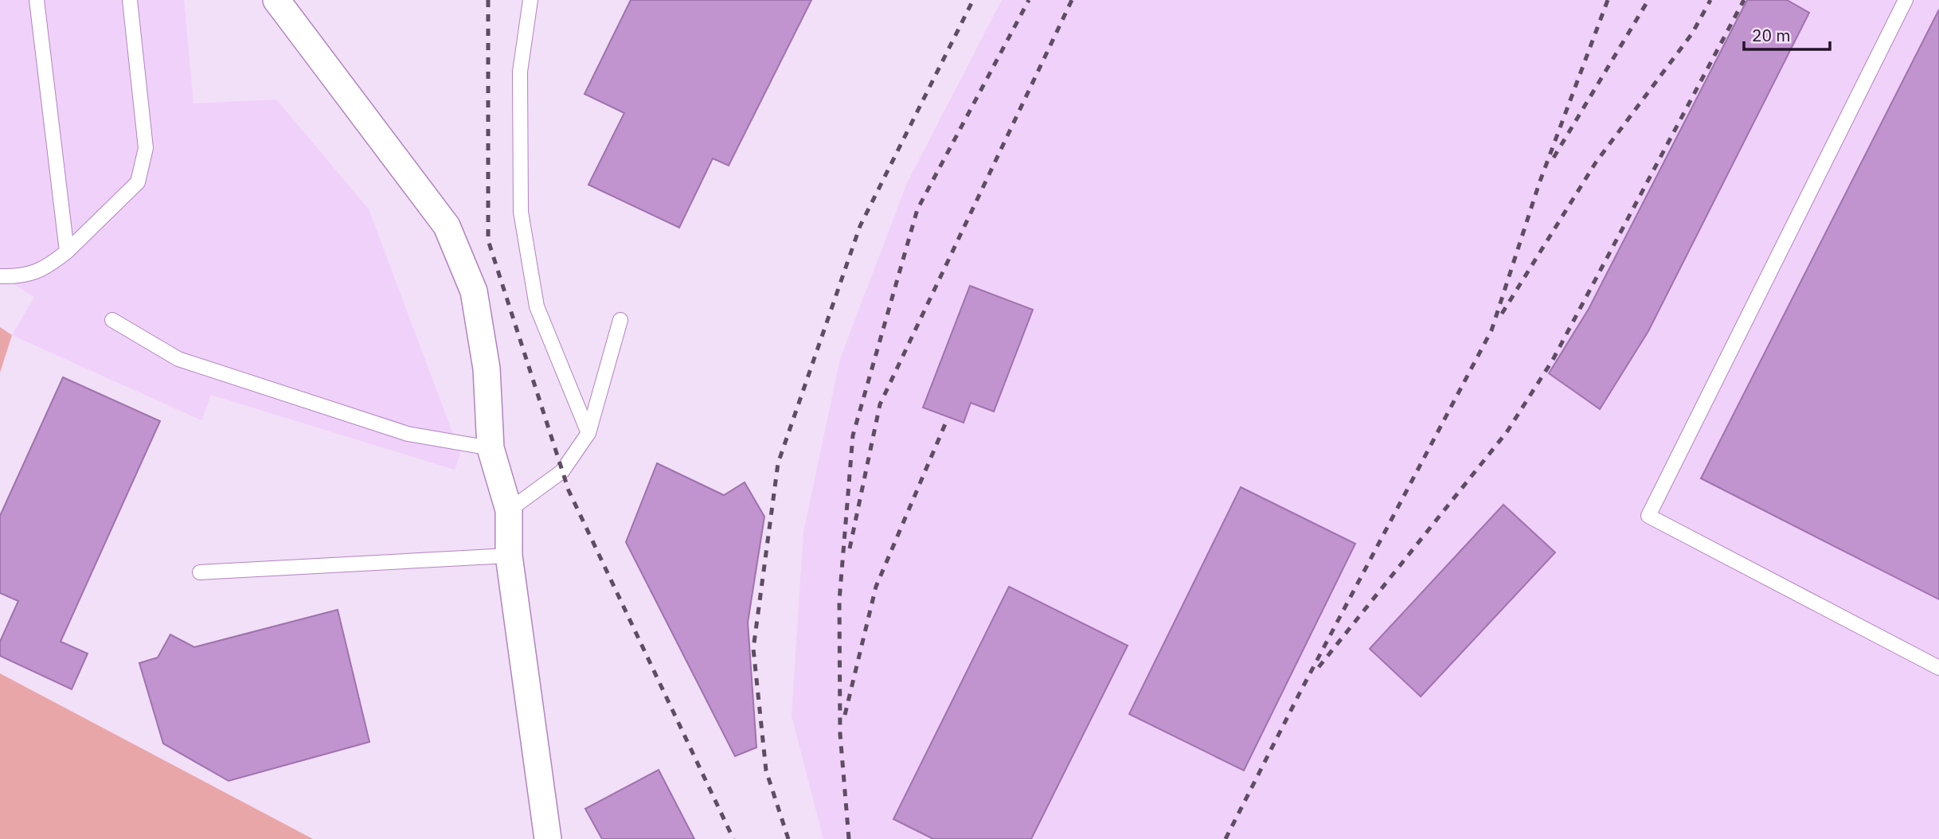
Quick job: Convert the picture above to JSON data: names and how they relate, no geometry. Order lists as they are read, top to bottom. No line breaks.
{"scale_bar":"20 m"}
